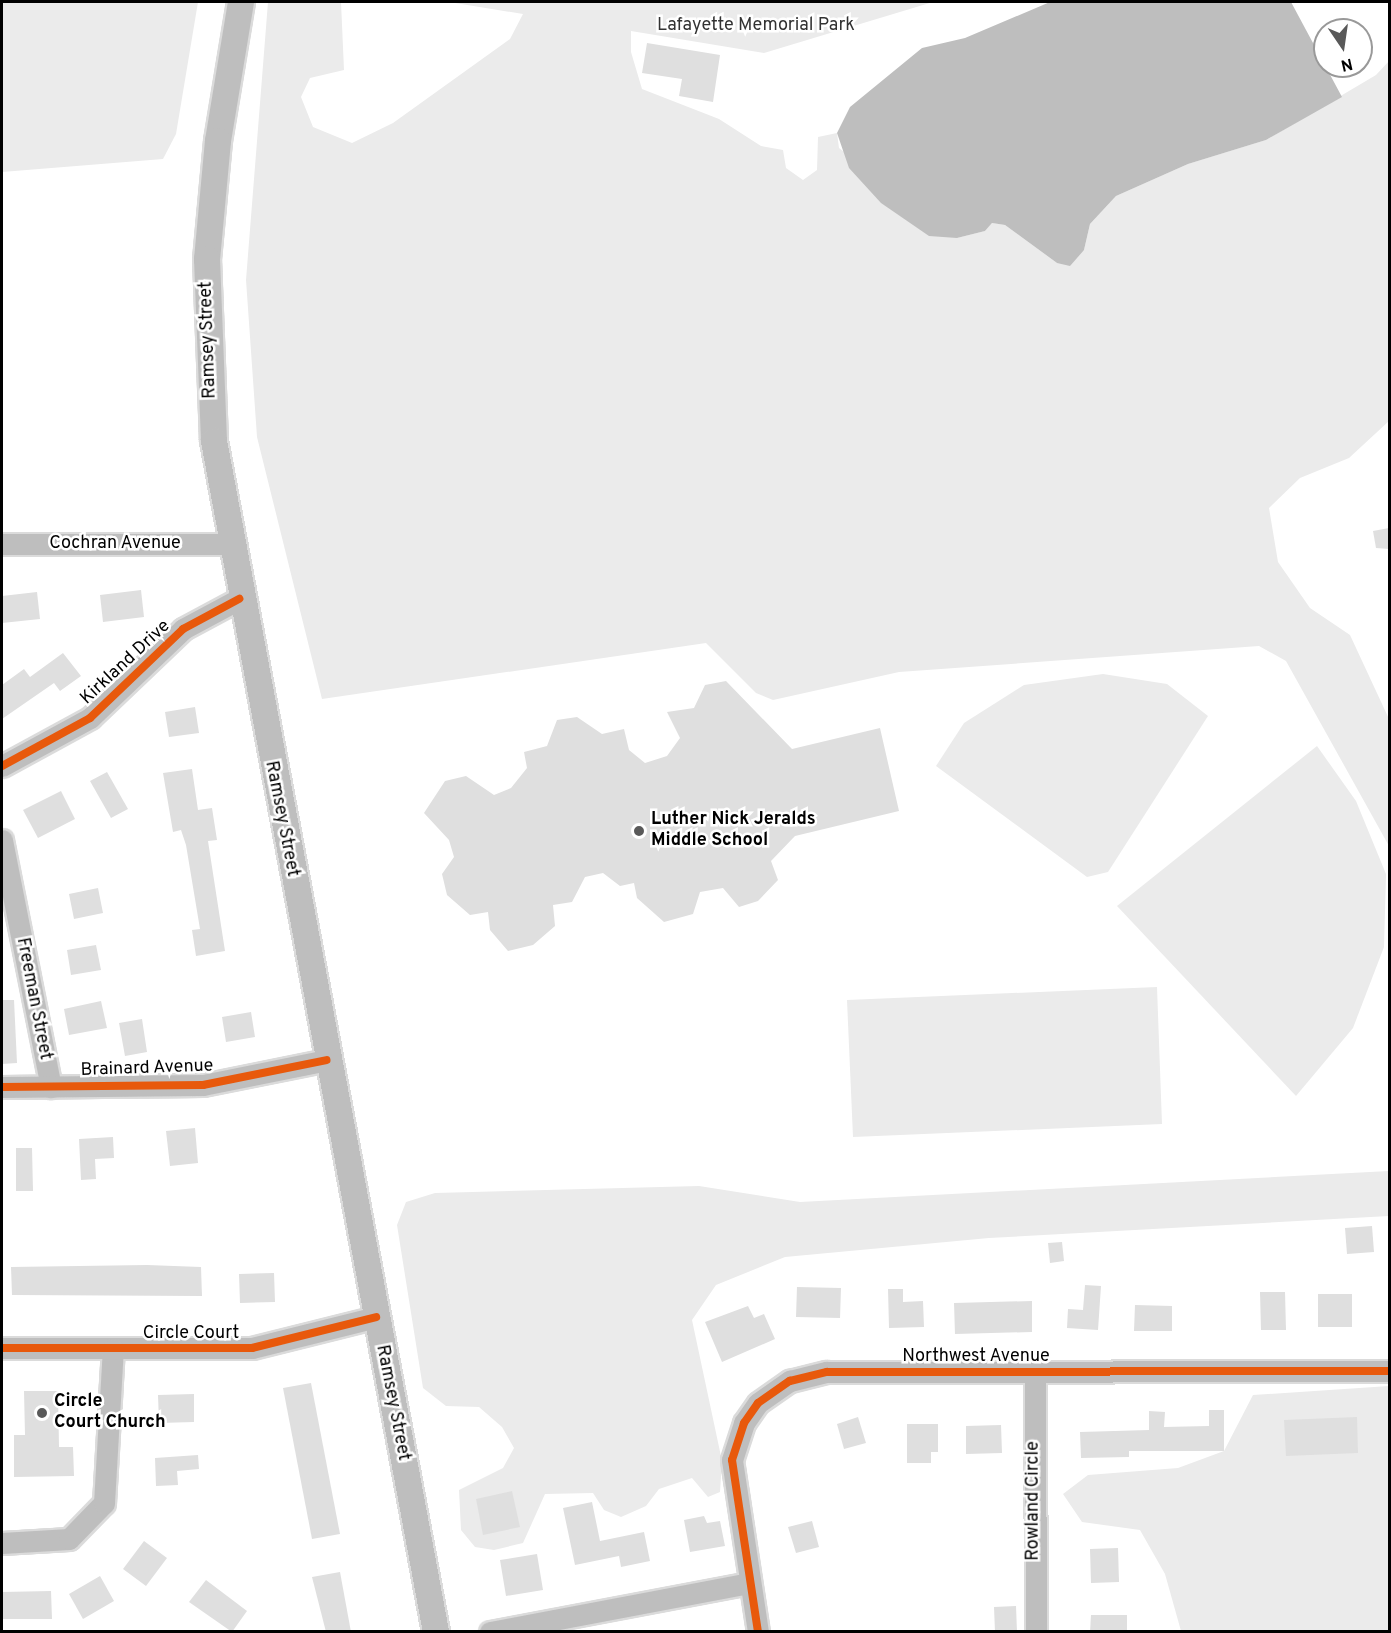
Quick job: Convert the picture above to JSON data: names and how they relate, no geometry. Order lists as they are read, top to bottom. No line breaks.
{"streets":{"main road":["Ramsey Street"],"street":["Cochran Avenue","Kirkland Drive","Freeman Street","Brainard Avenue","Circle Court","Northwest Avenue","Rowland Circle"]},"crossings":[["Ramsey Street","Cochran Avenue"],["Ramsey Street","Kirkland Drive"],["Ramsey Street","Brainard Avenue"],["Ramsey Street","Circle Court"],["Freeman Street","Brainard Avenue"],["Northwest Avenue","Rowland Circle"]],"parks":["Lafayette Memorial Park"],"places":["Luther Nick Jeralds Middle School","Circle Court Church"],"north":"bottom"}
